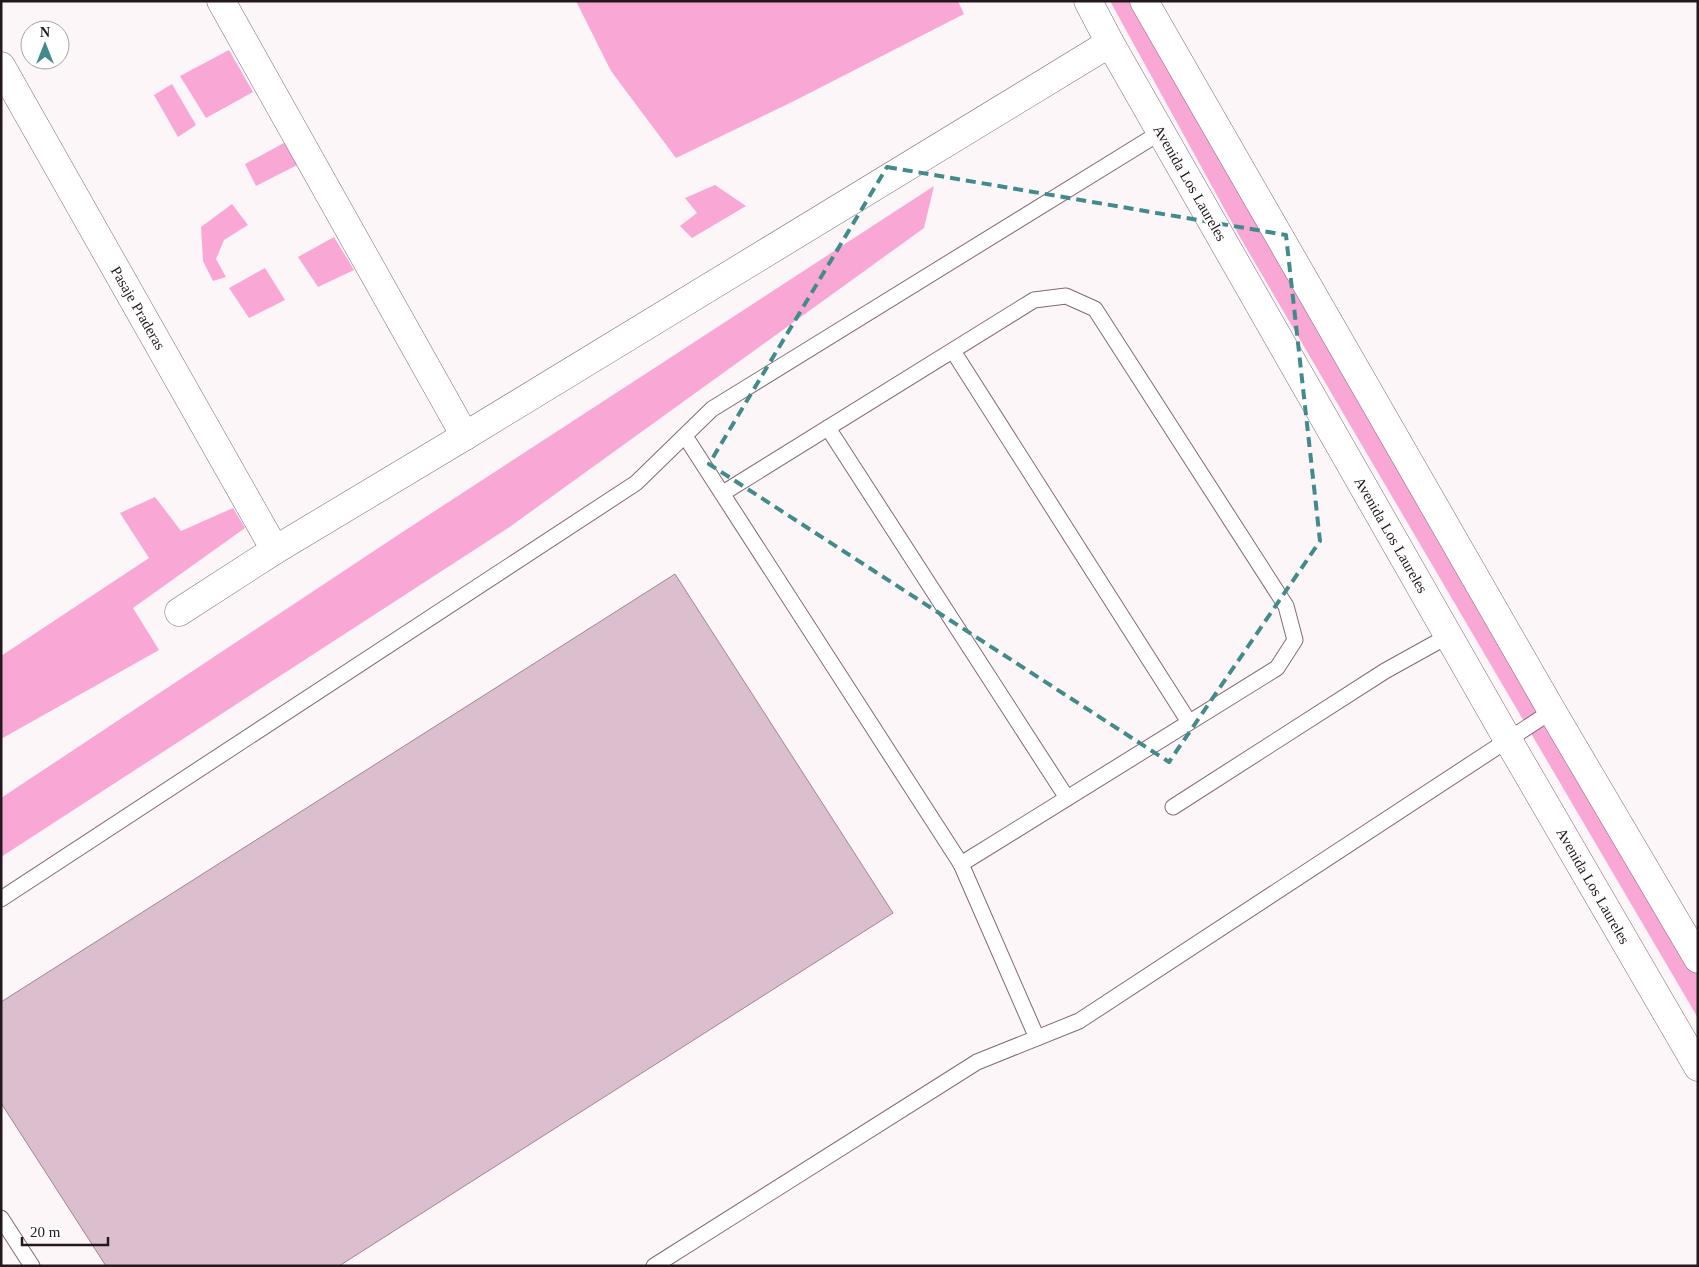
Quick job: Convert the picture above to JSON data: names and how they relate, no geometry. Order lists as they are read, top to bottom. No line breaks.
{"streets":{"street":["Avenida Los Laureles","Pasaje Praderas"]},"scale_bar":"20 m","north":"top"}
